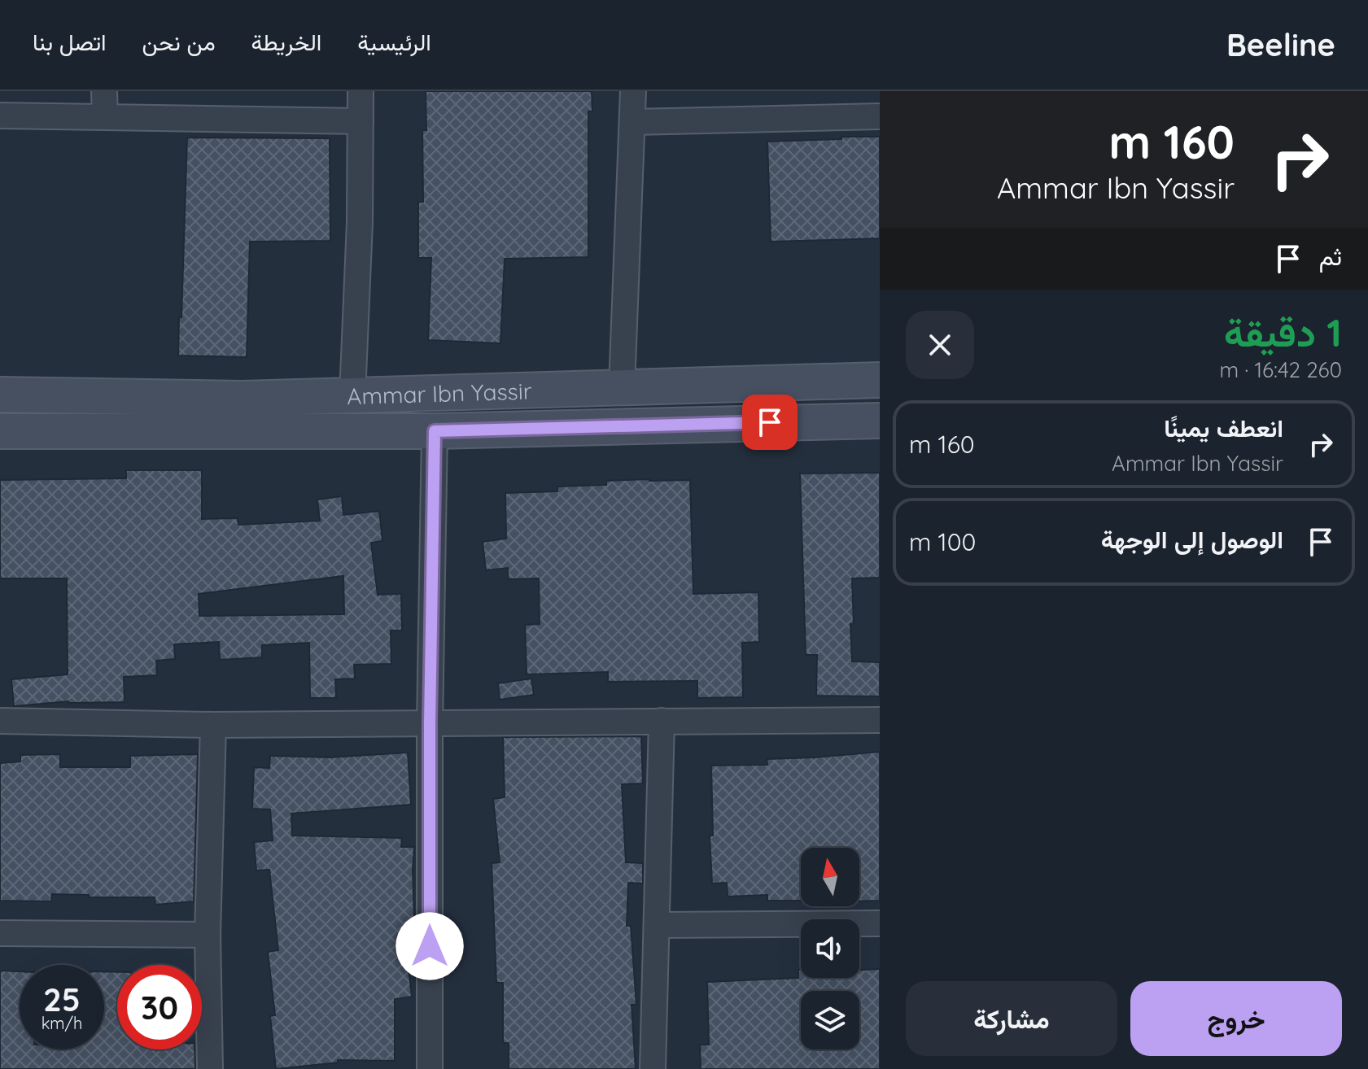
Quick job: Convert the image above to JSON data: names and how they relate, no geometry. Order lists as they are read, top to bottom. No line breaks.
{"streets":{"street":["Ammar Ibn Yassir"]},"north":"top","page":{"header":"Beeline","nav":["الرئيسية","الخريطة","من نحن","اتصل بنا"],"turn":["160 m","Ammar Ibn Yassir"],"then":"ثم","heading":["1 دقيقة","260 m · 16:42"],"list":[{"name":"انعطف يمينًا","note":"Ammar Ibn Yassir","value":"160 m"},{"name":"الوصول إلى الوجهة","value":"100 m"}],"speed":"25 km/h","limit":"30","buttons":["خروج","مشاركة"]}}
